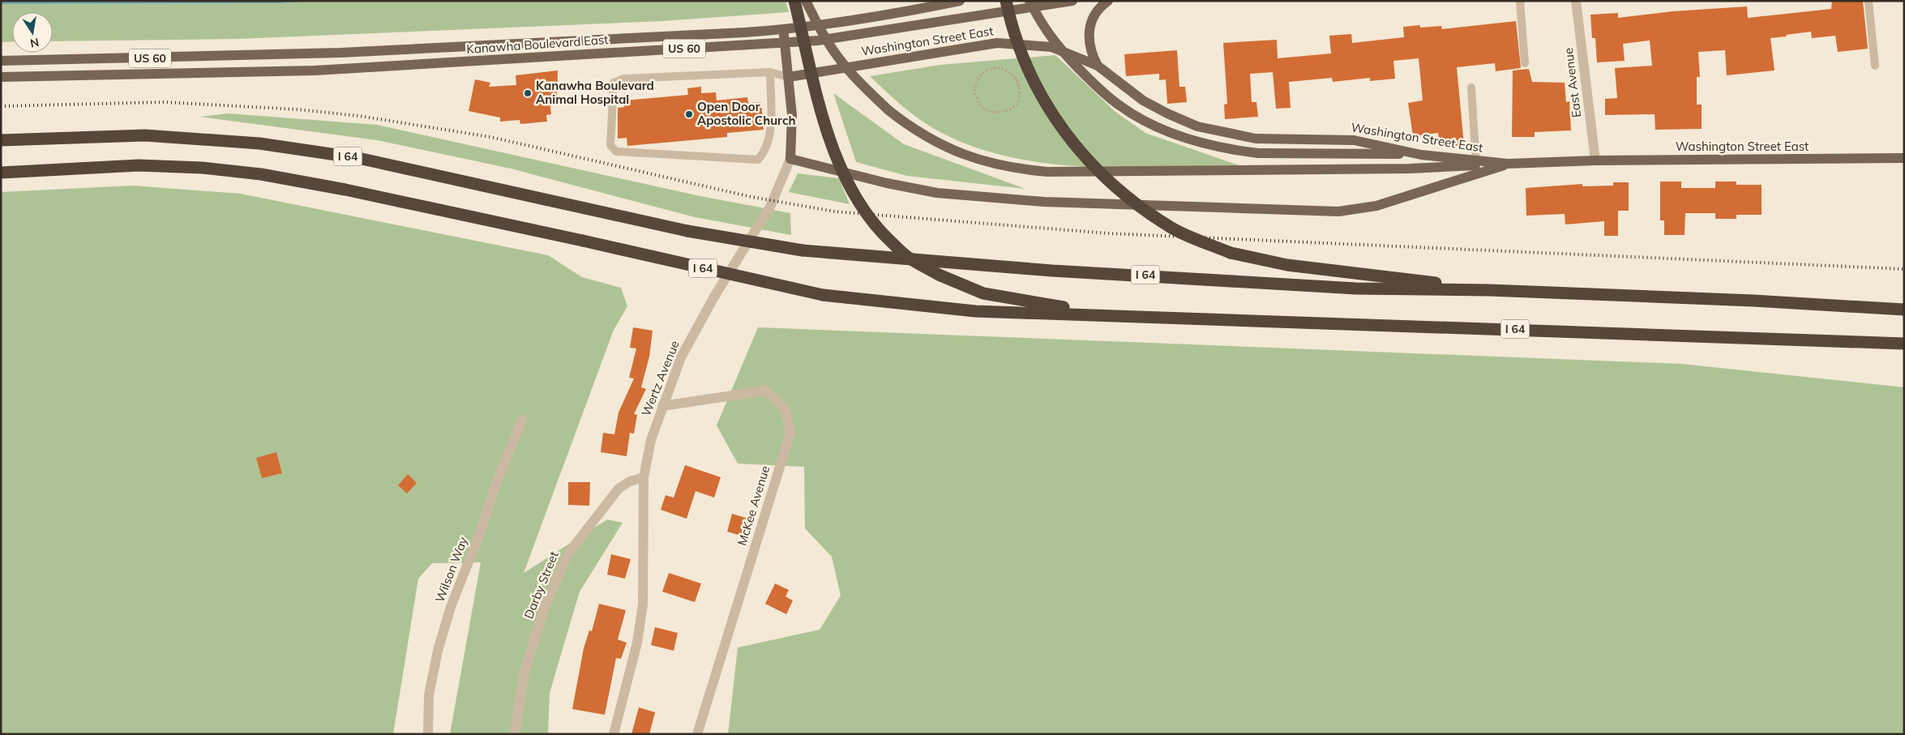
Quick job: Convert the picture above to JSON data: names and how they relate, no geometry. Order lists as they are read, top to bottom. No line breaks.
{"streets":{"highway":["I 64"],"main road":["Washington Street East","Kanawha Boulevard East","US 60","Wertz Avenue"],"street":["East Avenue","McKee Avenue","Wilson Way","Darby Street"]},"crossings":[["Washington Street East","East Avenue"],["Washington Street East","Wertz Avenue"],["Kanawha Boulevard East","Wertz Avenue"],["Wertz Avenue","McKee Avenue"],["Wertz Avenue","Darby Street"]],"places":["Kanawha Boulevard Animal Hospital","Open Door Apostolic Church"],"north":"bottom"}
